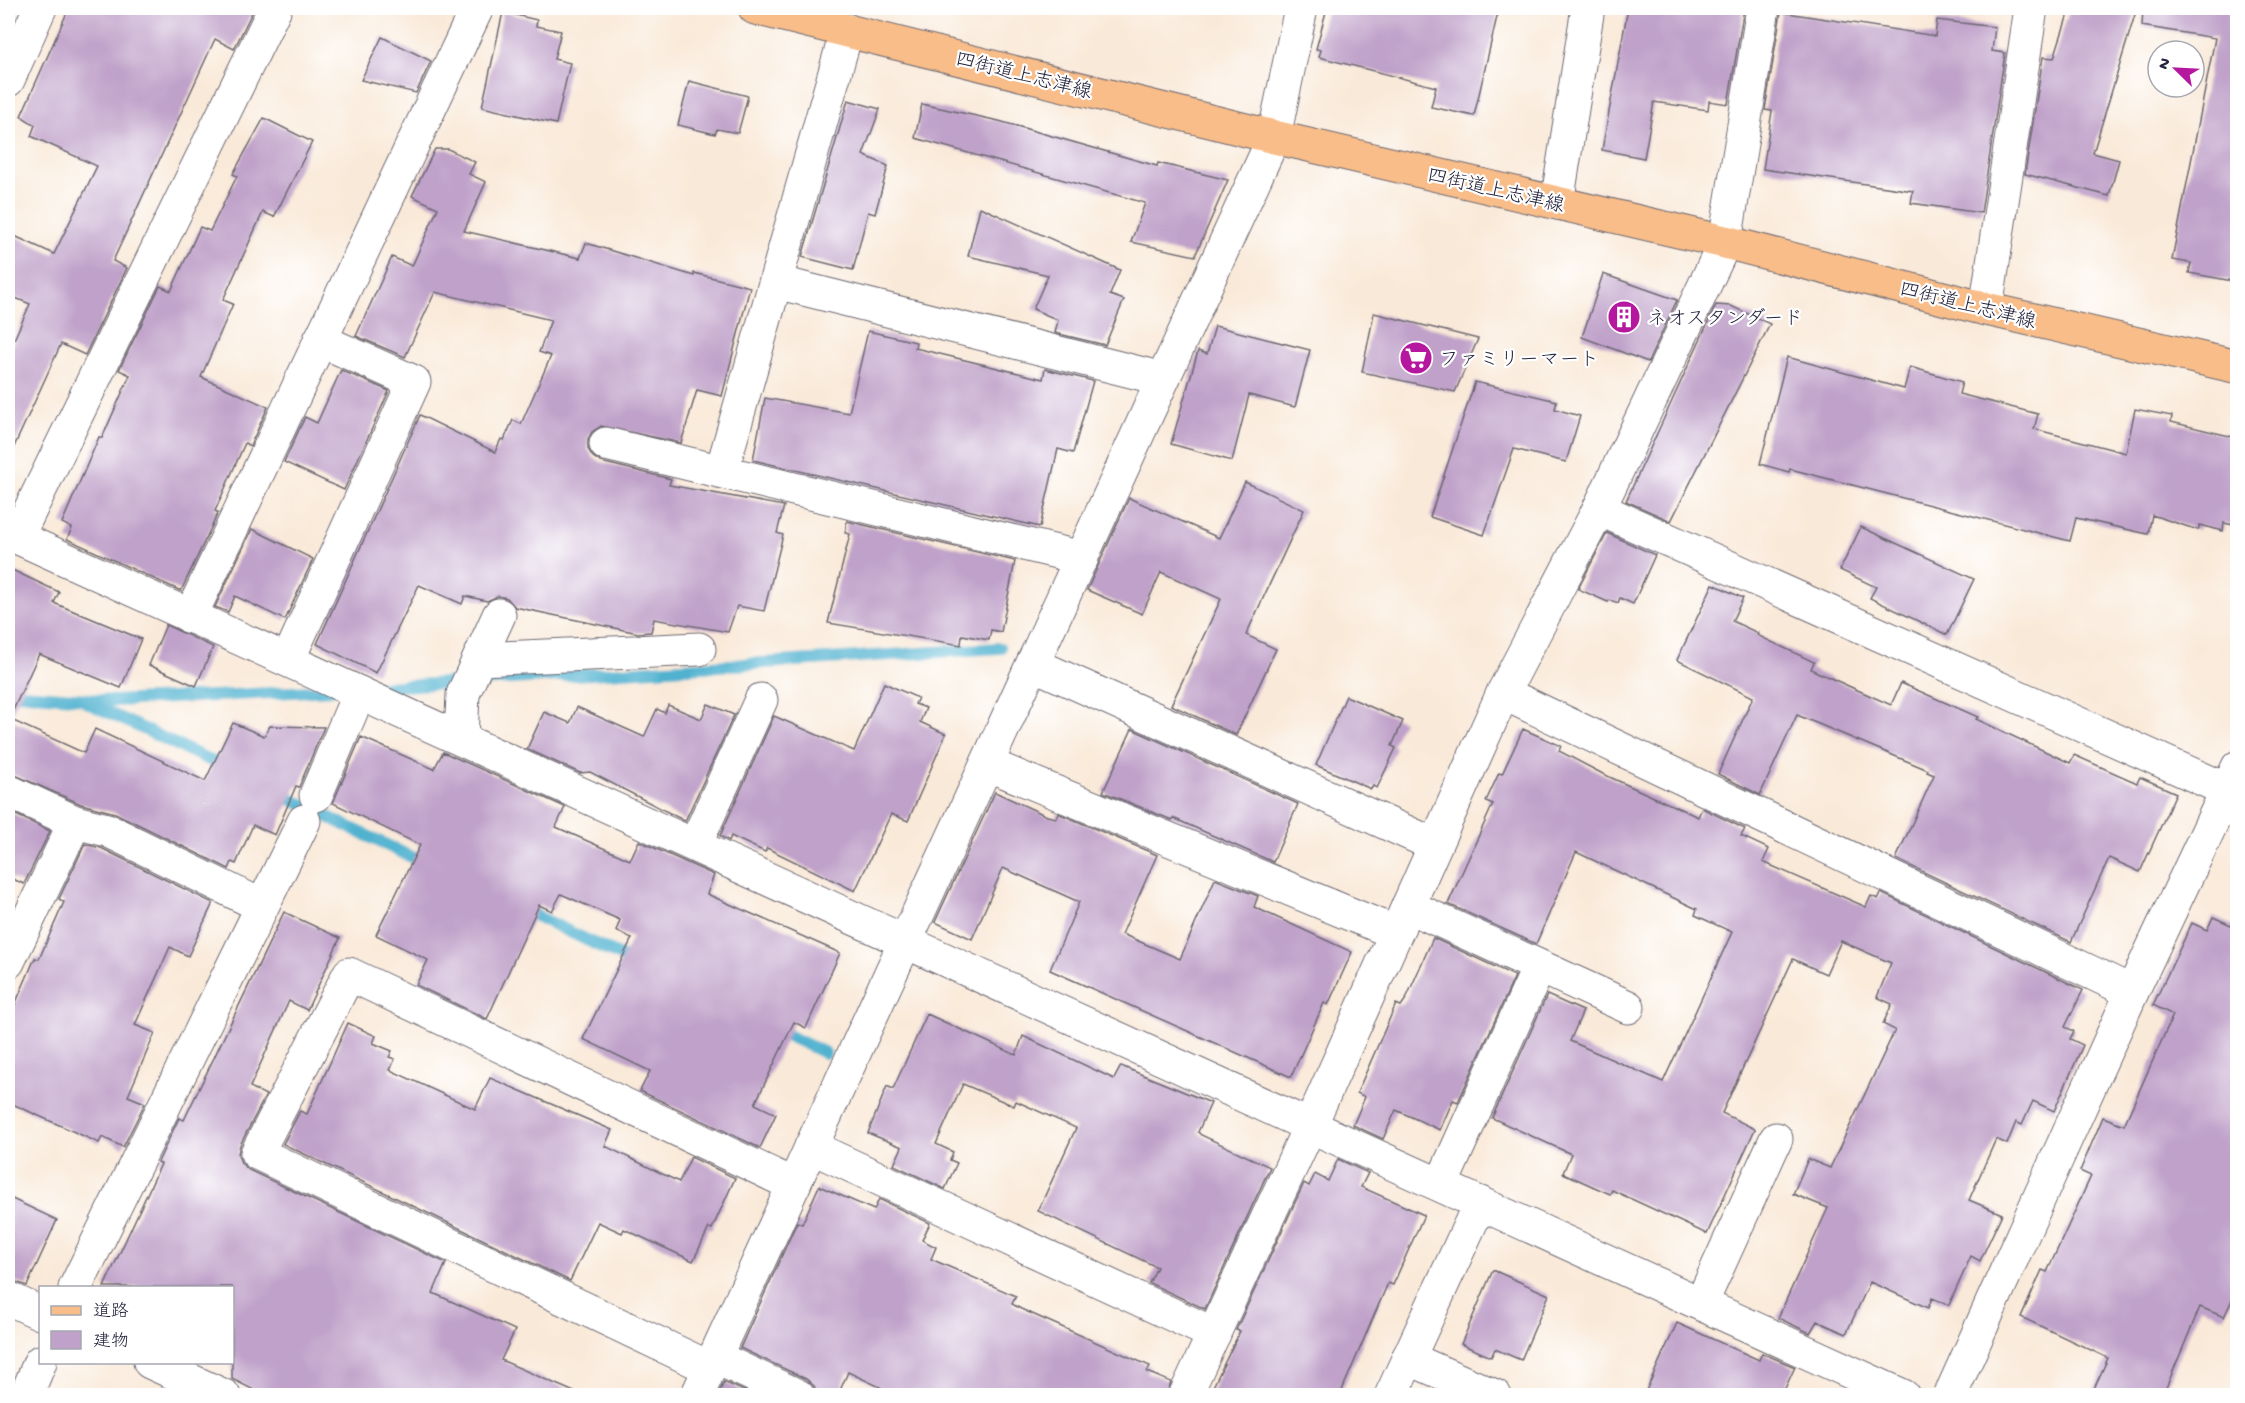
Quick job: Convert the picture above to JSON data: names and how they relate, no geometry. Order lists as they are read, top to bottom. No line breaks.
{"streets":{"main road":["四街道上志津線"]},"places":{"building":["ネオスタンダード"],"supermarket":["ファミリーマート"]},"legend":["道路","建物"],"north":"top left"}
